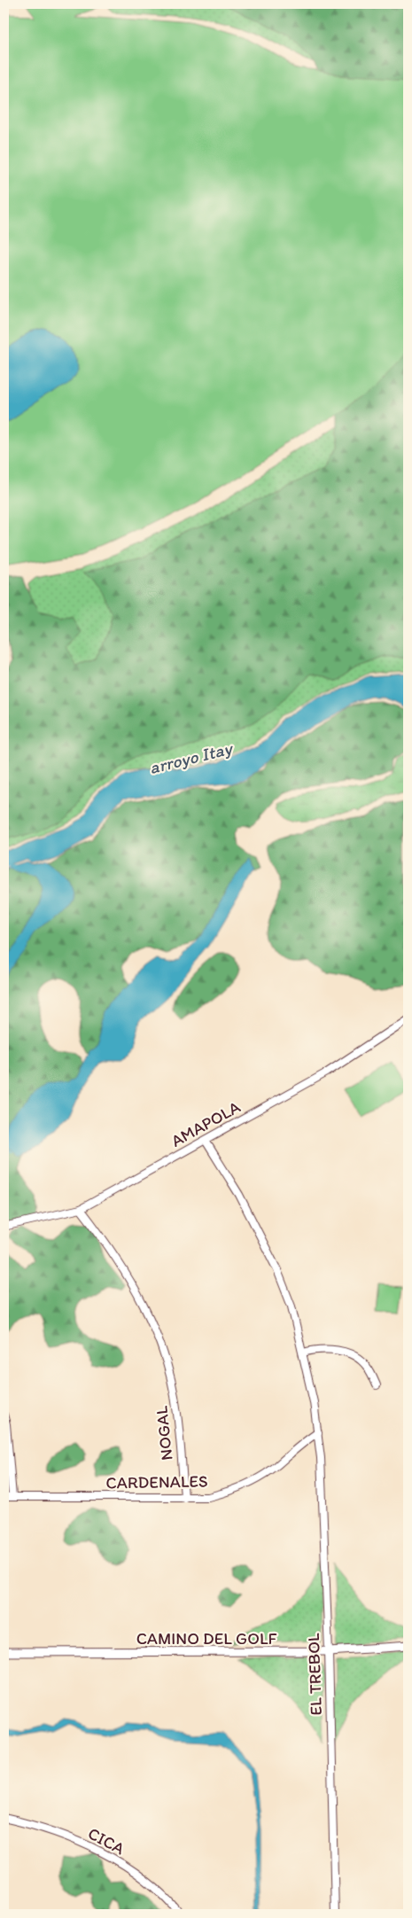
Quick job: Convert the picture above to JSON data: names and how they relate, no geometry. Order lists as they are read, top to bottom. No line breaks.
{"streets":{"street":["AMAPOLA","NOGAL","CARDENALES","CAMINO DEL GOLF","EL TREBOL","CICA"]},"crossings":[["AMAPOLA","NOGAL"],["AMAPOLA","EL TREBOL"],["NOGAL","CARDENALES"],["CARDENALES","EL TREBOL"],["CAMINO DEL GOLF","EL TREBOL"]],"water":["arroyo Itay"]}
